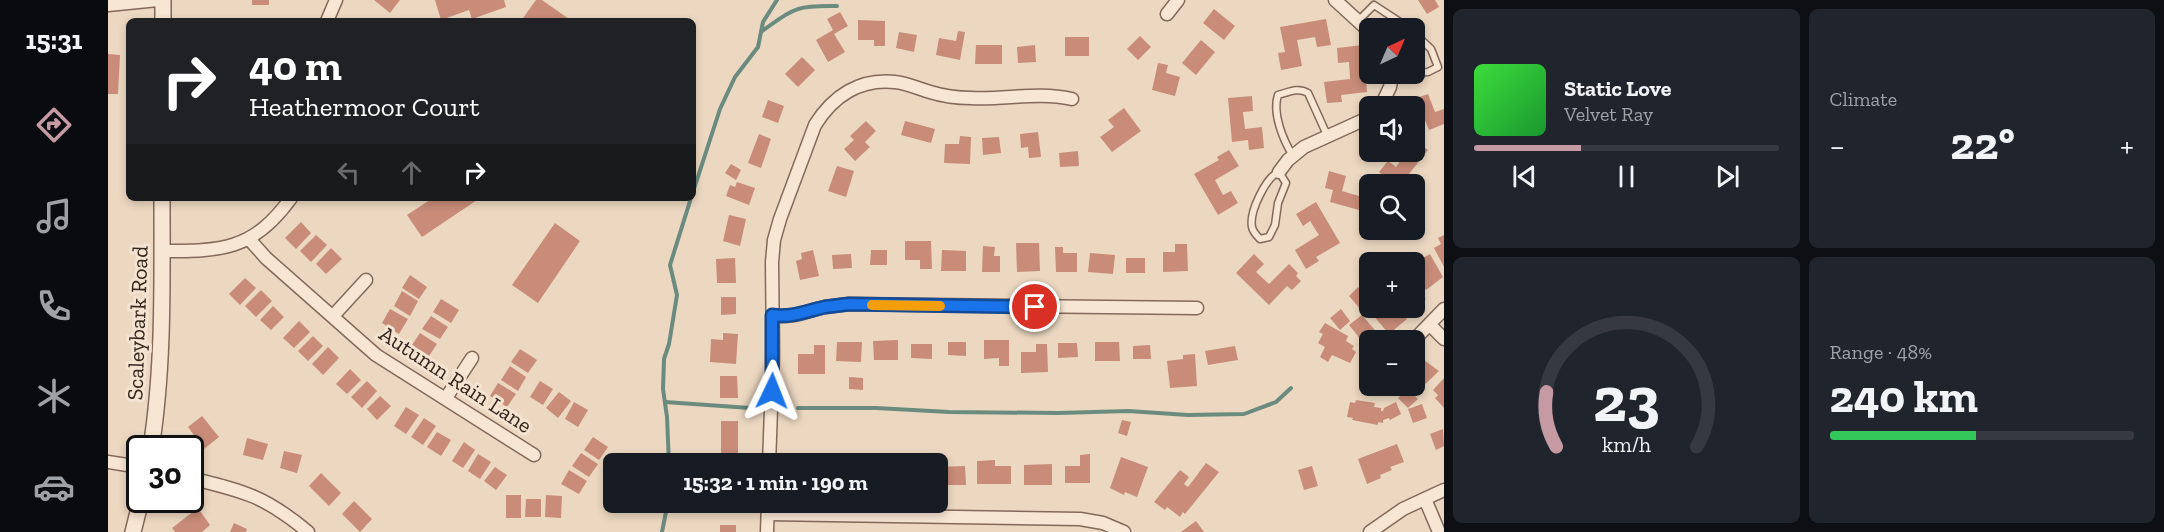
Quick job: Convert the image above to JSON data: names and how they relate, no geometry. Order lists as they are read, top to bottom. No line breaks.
{"streets":{"street":["Scaleybark Road","Autumn Rain Lane"]},"north":"top right","page":{"tabs":"15:31","tile":["Climate",["Range · 48%","240 km"]],"map_buttons":["+","−"],"turn":["40 m","Heathermoor Court"],"song":["Static Love","Velvet Ray"],"heat":["−","22°","+"],"limit":"30","trip":"15:32 · 1 min · 190 m","gauge":["23","km/h"]}}
